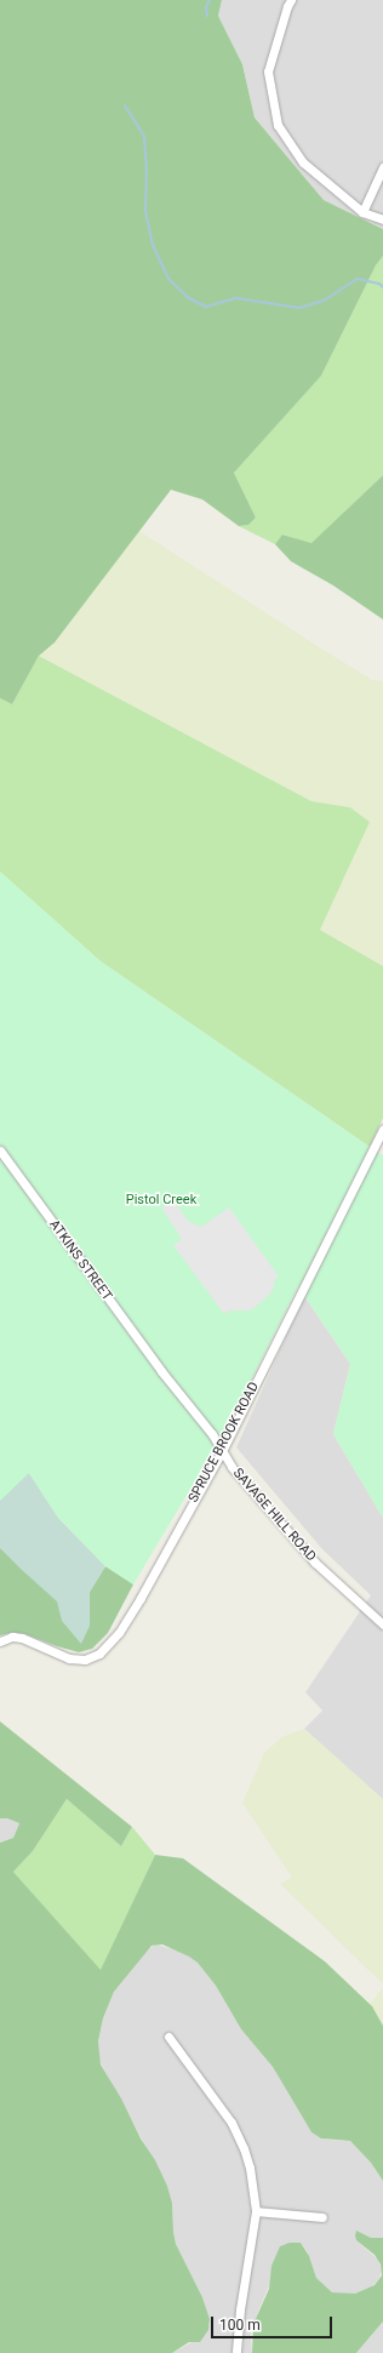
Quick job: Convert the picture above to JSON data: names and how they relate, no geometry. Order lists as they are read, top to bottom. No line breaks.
{"streets":{"street":["ATKINS STREET","SPRUCE BROOK ROAD","SAVAGE HILL ROAD"]},"crossings":[["ATKINS STREET","SAVAGE HILL ROAD"],["SPRUCE BROOK ROAD","SAVAGE HILL ROAD"]],"parks":["Pistol Creek"],"scale_bar":"100 m"}
